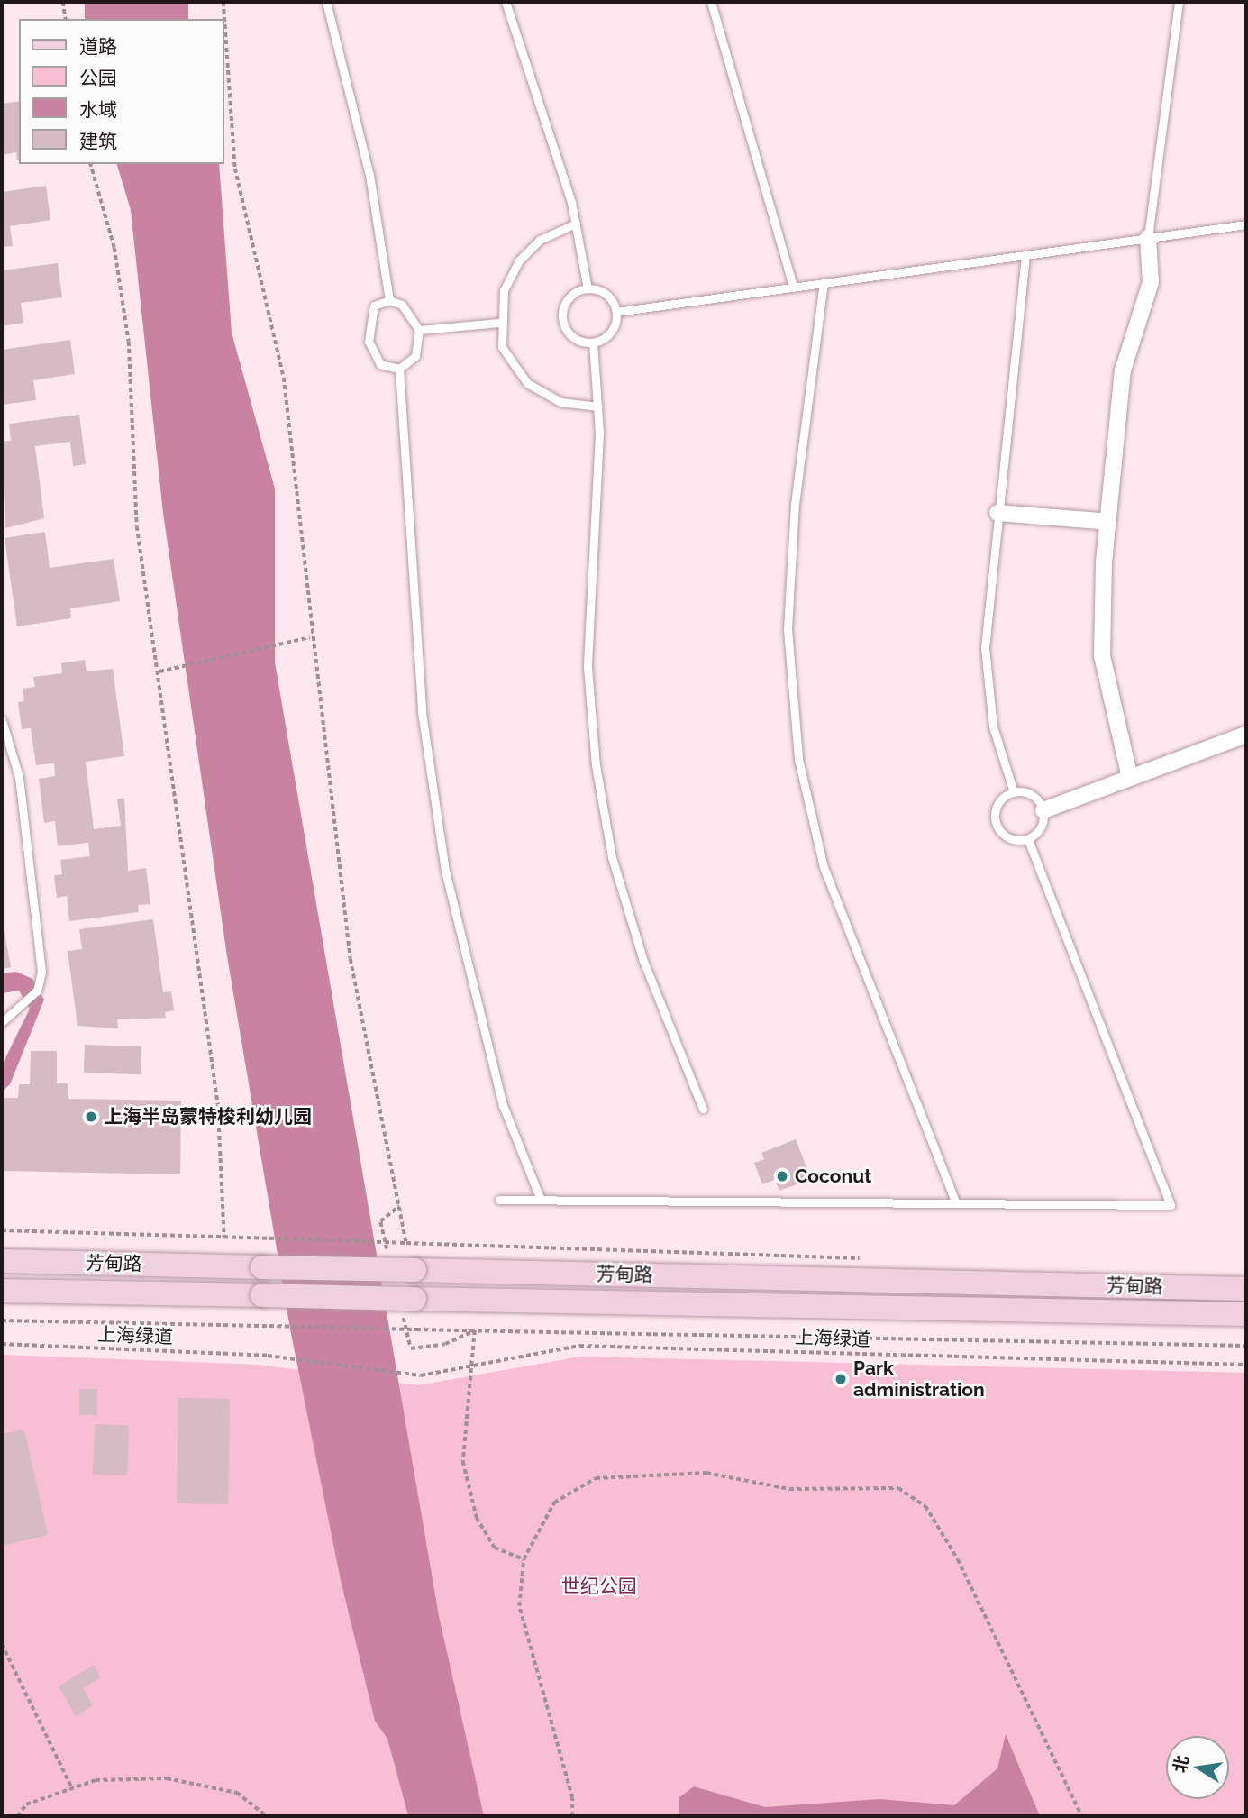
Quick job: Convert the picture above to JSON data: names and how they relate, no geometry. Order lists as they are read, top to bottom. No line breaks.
{"streets":{"main road":["芳甸路"],"path":["上海绿道"]},"parks":["世纪公园"],"places":["上海半岛蒙特梭利幼儿园","Coconut","Park administration"],"legend":["道路","公园","水域","建筑"],"north":"left"}
